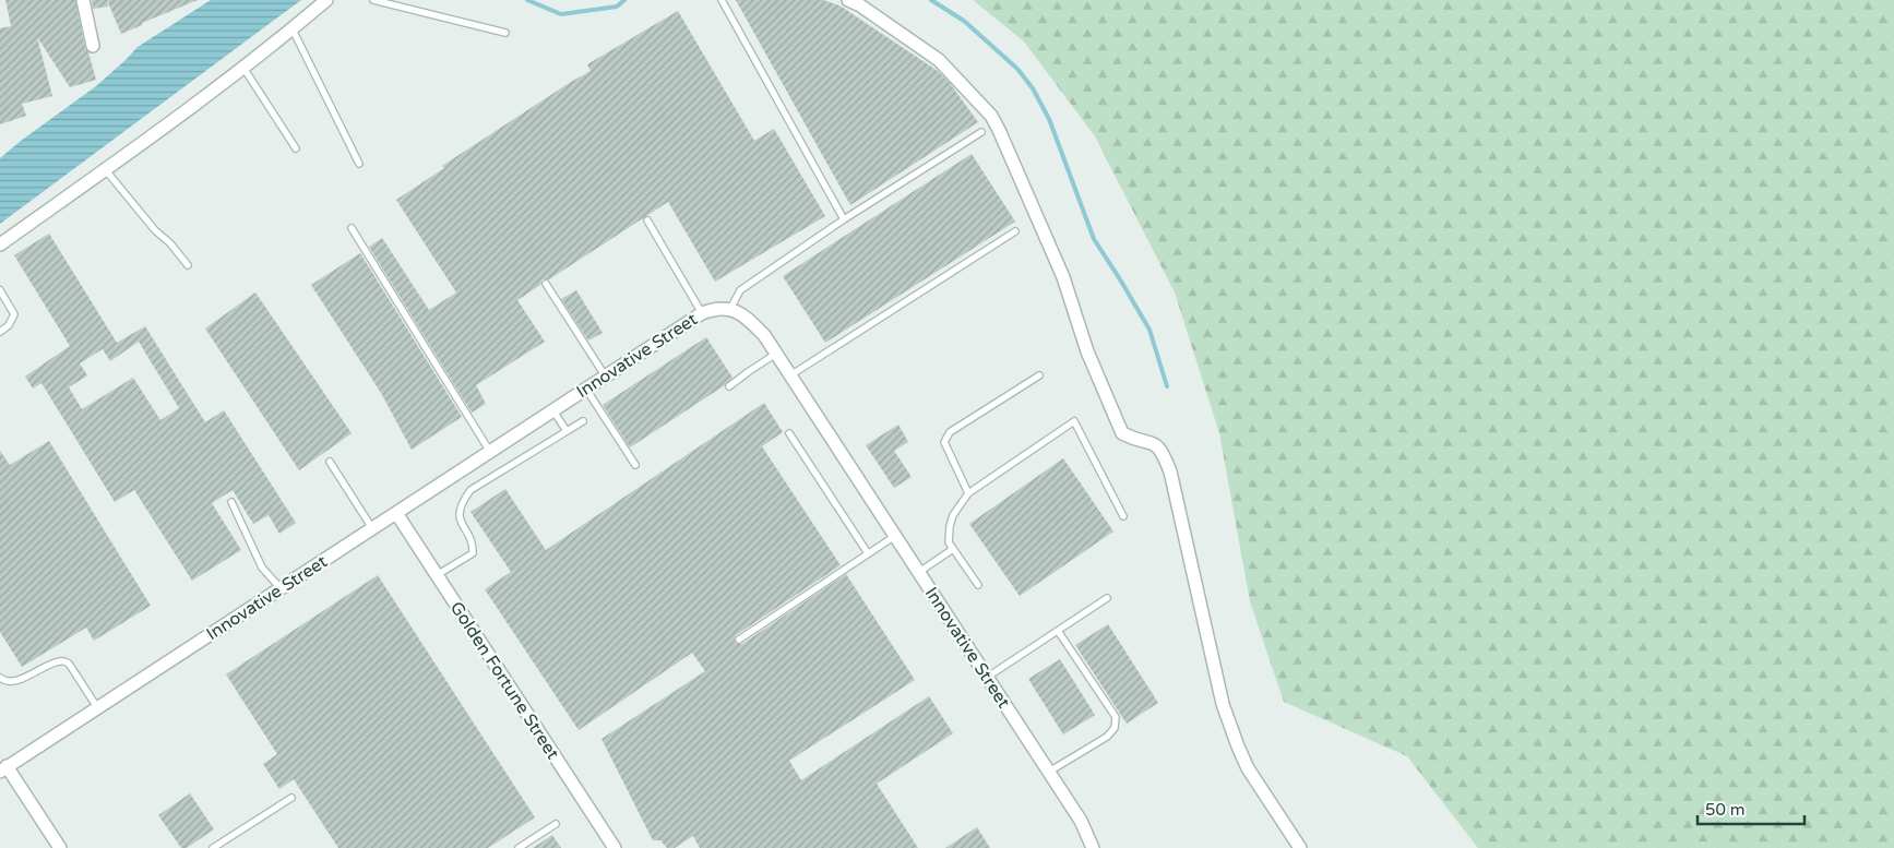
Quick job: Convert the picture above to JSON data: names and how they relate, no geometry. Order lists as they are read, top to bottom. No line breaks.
{"streets":{"street":["Innovative Street","Golden Fortune Street"]},"crossings":[["Innovative Street","Golden Fortune Street"]],"scale_bar":"50 m"}
